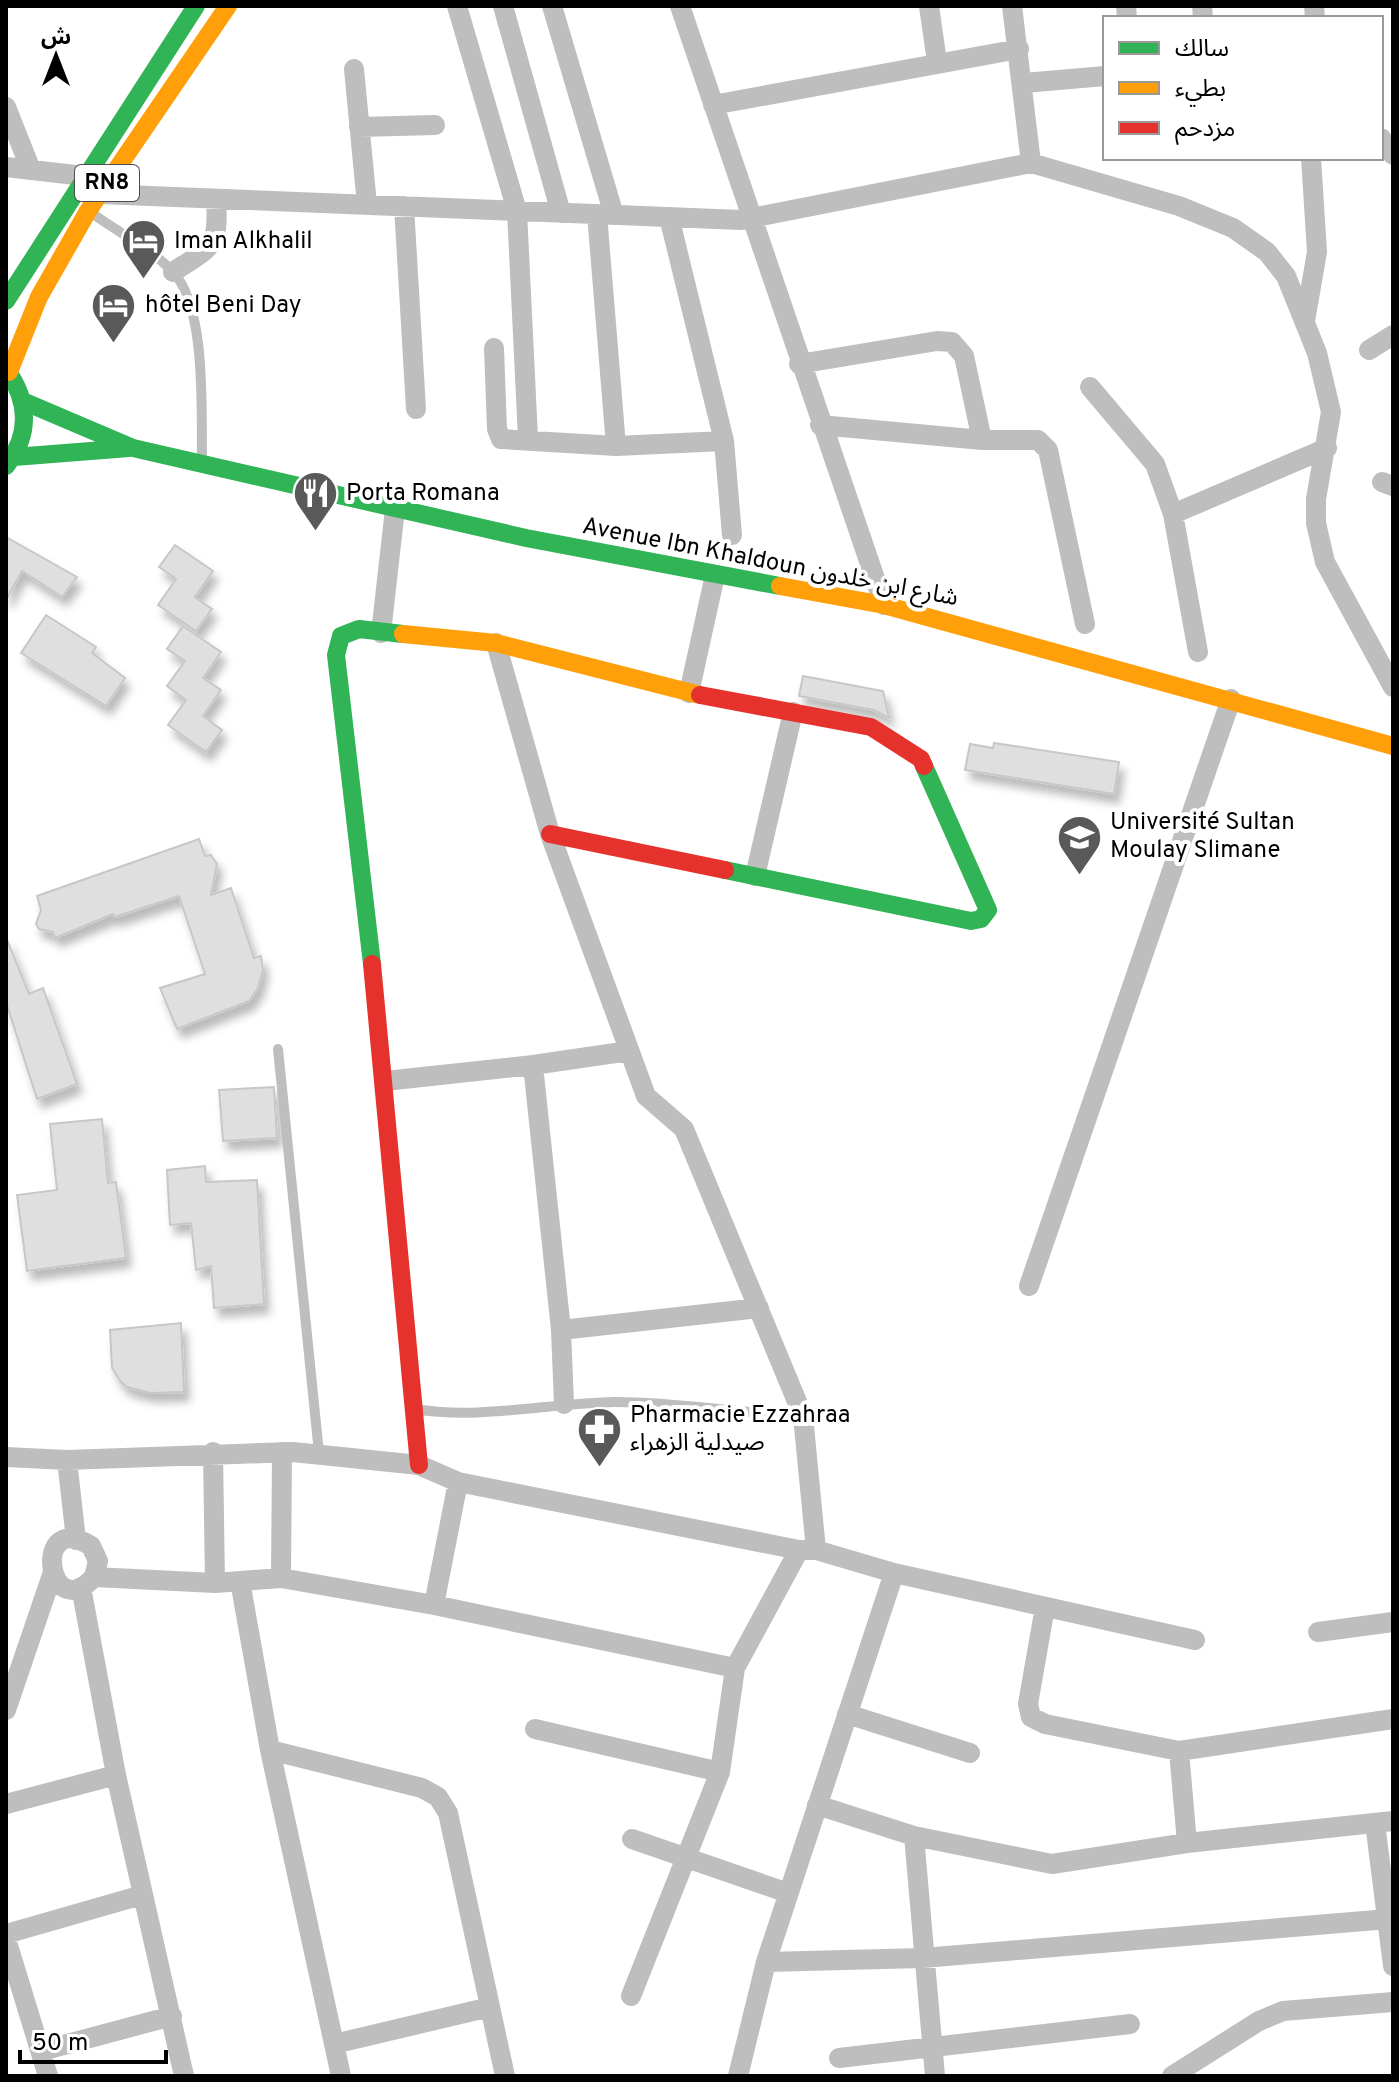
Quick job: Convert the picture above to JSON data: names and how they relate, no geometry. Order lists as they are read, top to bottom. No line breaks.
{"streets":{"street":["RN8","Avenue Ibn Khaldoun شارع ابن خلدون"]},"places":{"hotel":["Iman Alkhalil","hôtel Beni Day"],"restaurant":["Porta Romana"],"school or university":["Université Sultan Moulay Slimane"],"pharmacy":["Pharmacie Ezzahraa صيدلية الزهراء"]},"legend":["سالك","بطيء","مزدحم"],"scale_bar":"50 m","north":"top"}
